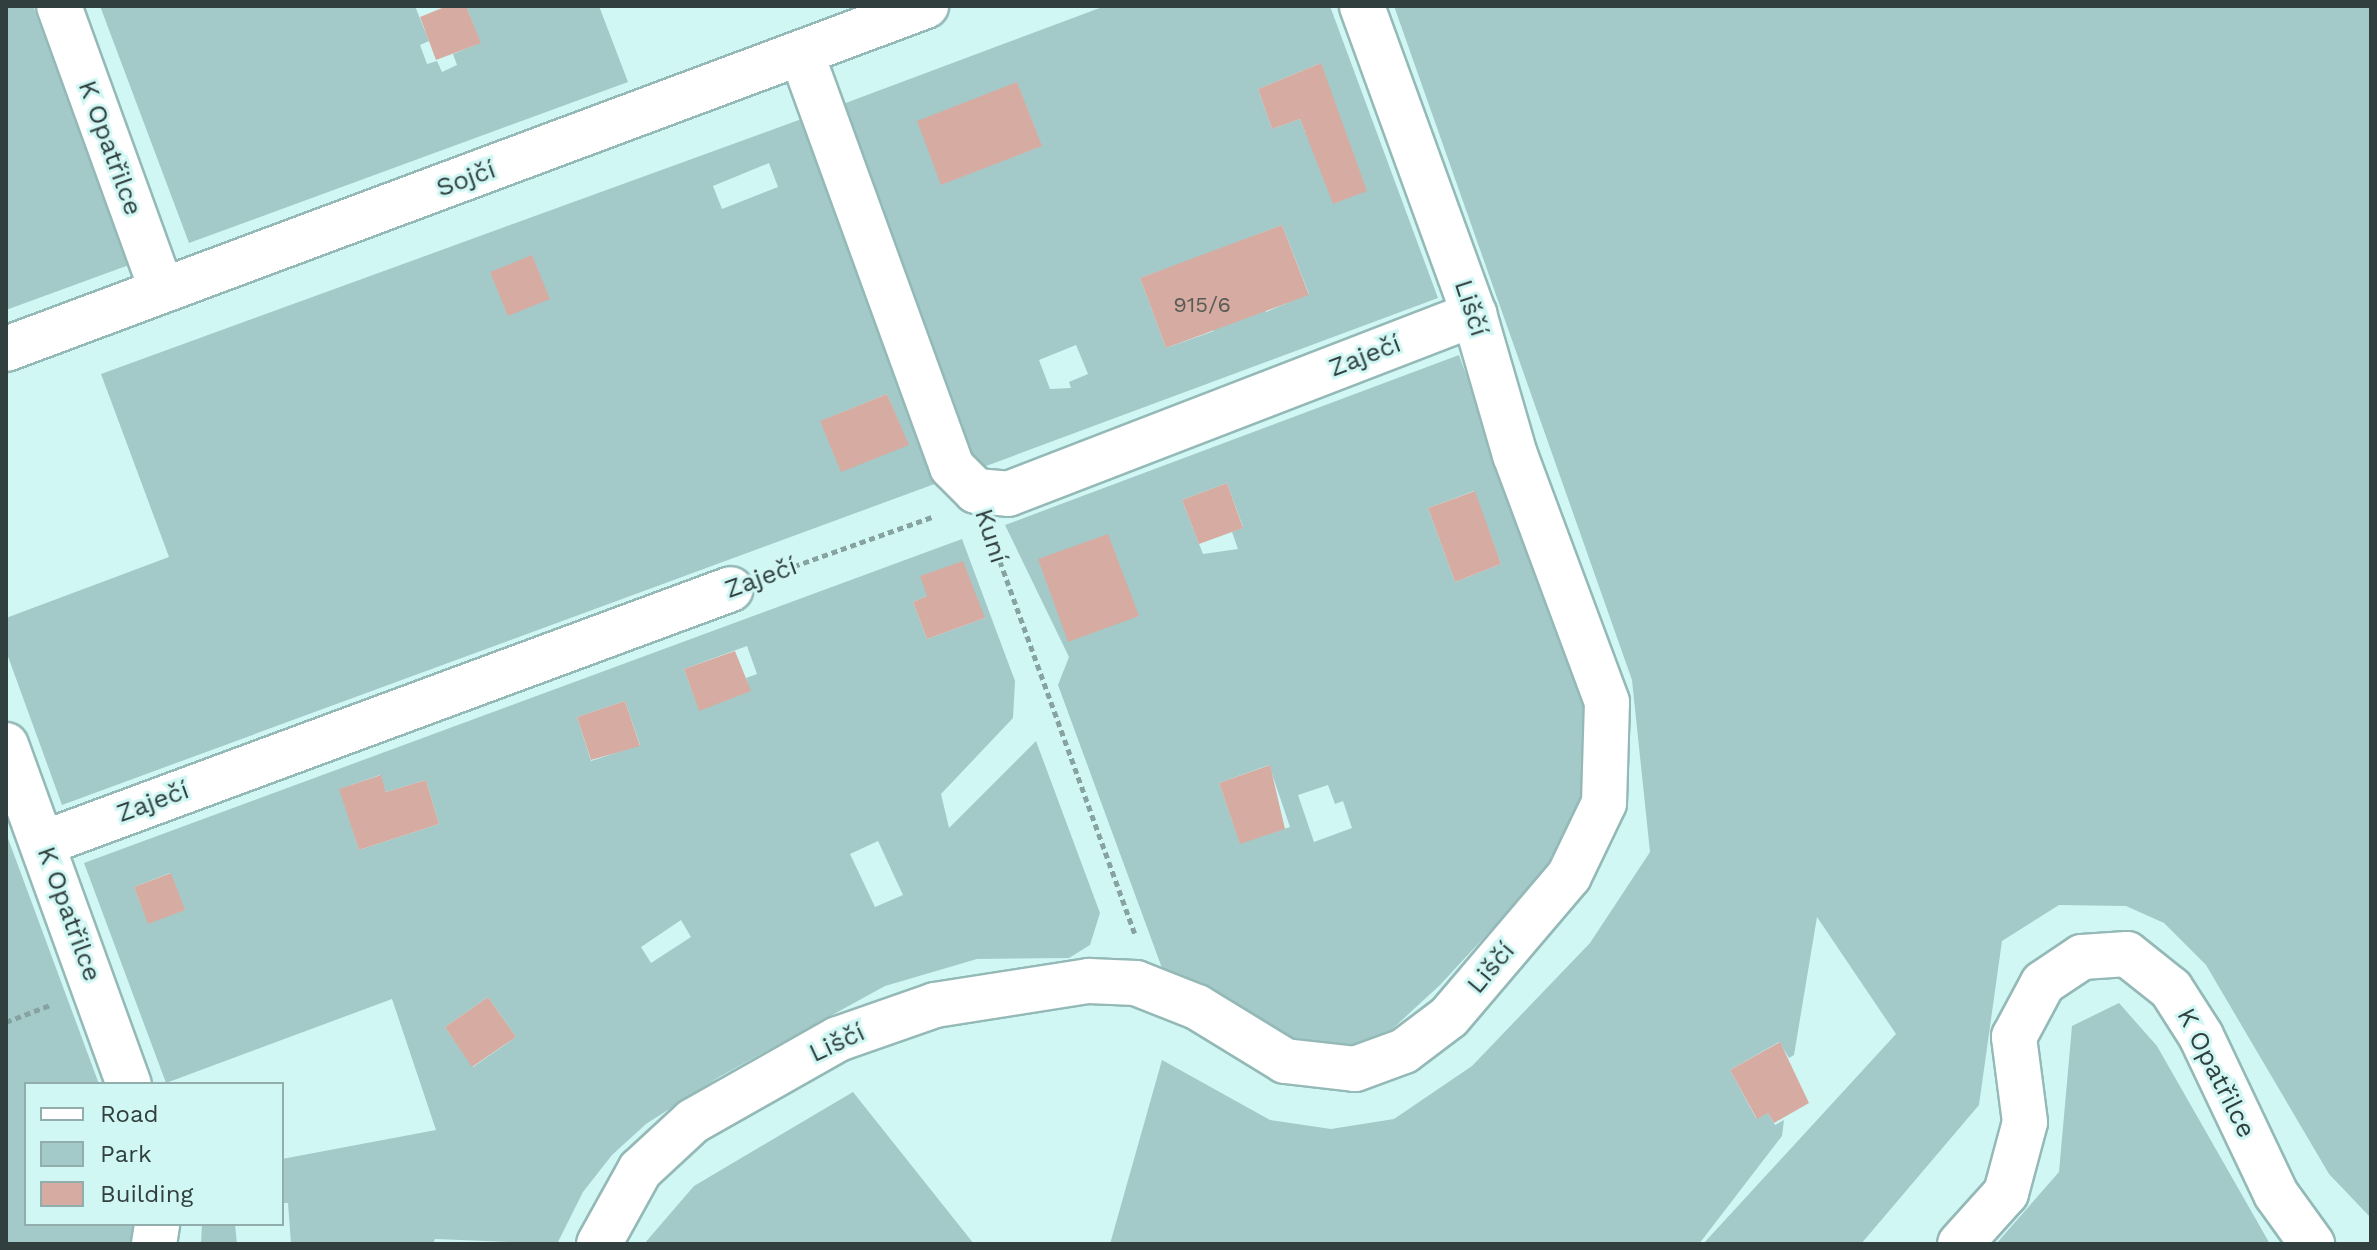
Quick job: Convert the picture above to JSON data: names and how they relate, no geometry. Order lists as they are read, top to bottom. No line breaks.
{"streets":{"street":["K Opatřilce","Sojčí","Liščí","Zaječí","Kuní"]},"crossings":[["K Opatřilce","Sojčí"],["K Opatřilce","Zaječí"],["Sojčí","Kuní"],["Liščí","Zaječí"],["Liščí","Kuní"],["Zaječí","Kuní"]],"house_numbers":["915/6"],"legend":["Road","Park","Building"]}
